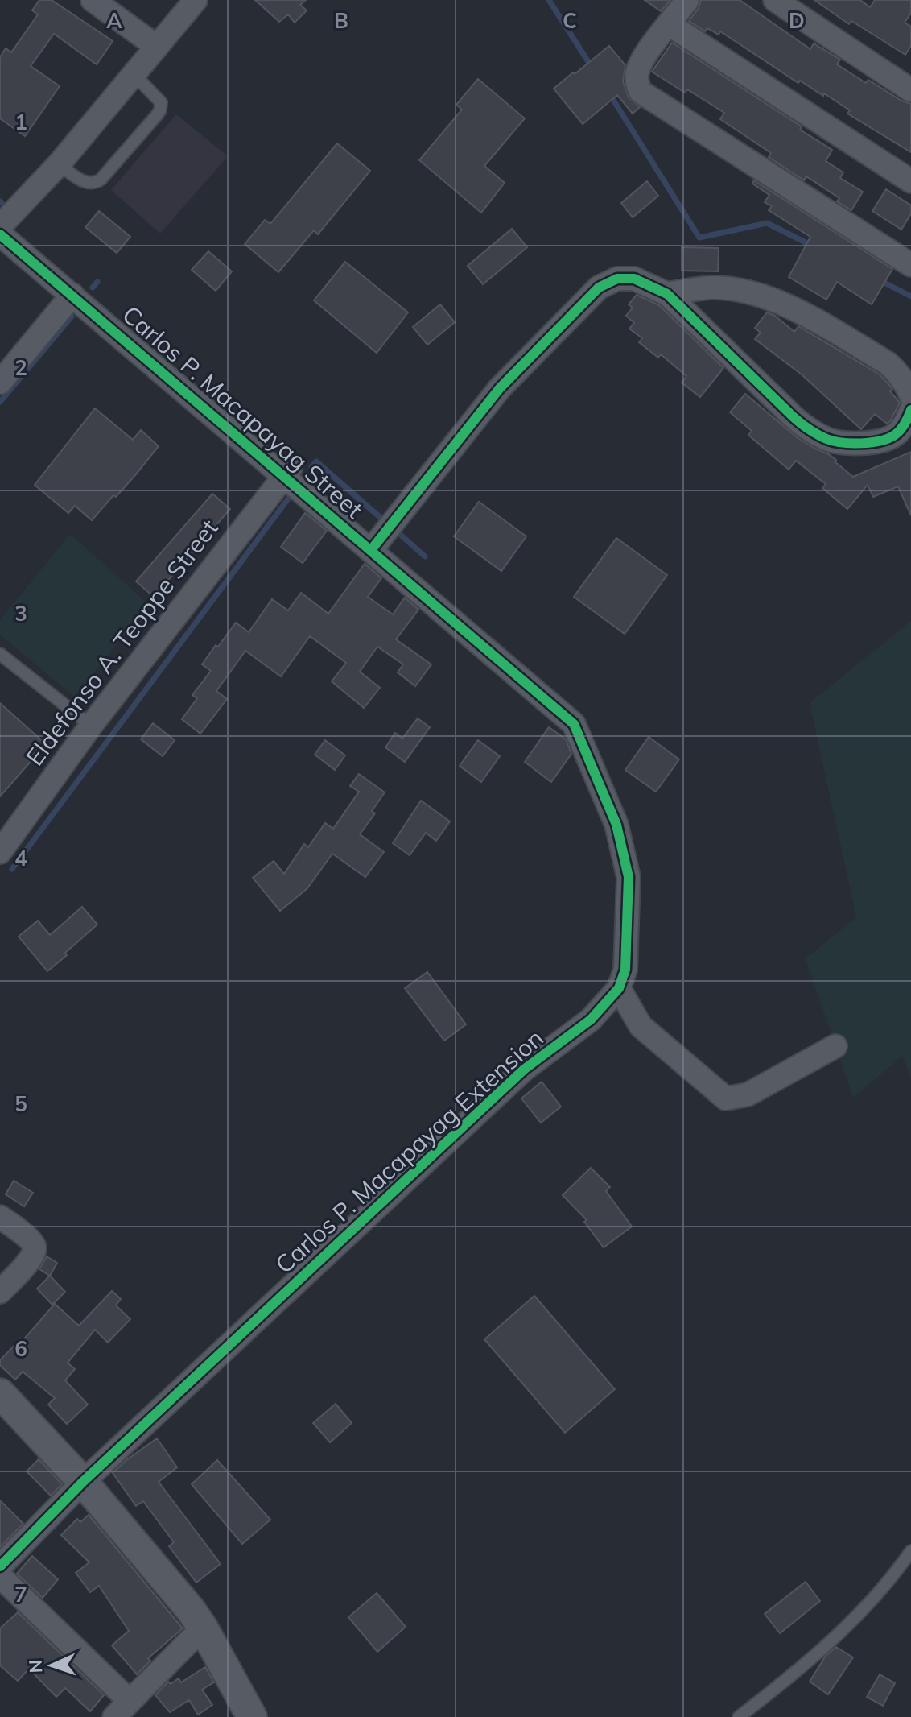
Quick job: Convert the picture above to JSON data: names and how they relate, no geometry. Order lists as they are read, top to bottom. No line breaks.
{"streets":{"street":["Carlos P. Macapayag Street","Eldefonso A. Teoppe Street","Carlos P. Macapayag Extension"]},"crossings":[["Carlos P. Macapayag Street","Eldefonso A. Teoppe Street"],["Carlos P. Macapayag Street","Carlos P. Macapayag Extension"]],"north":"left","grid":{"columns":["A","B","C","D"],"rows":["1","2","3","4","5","6","7"]}}
